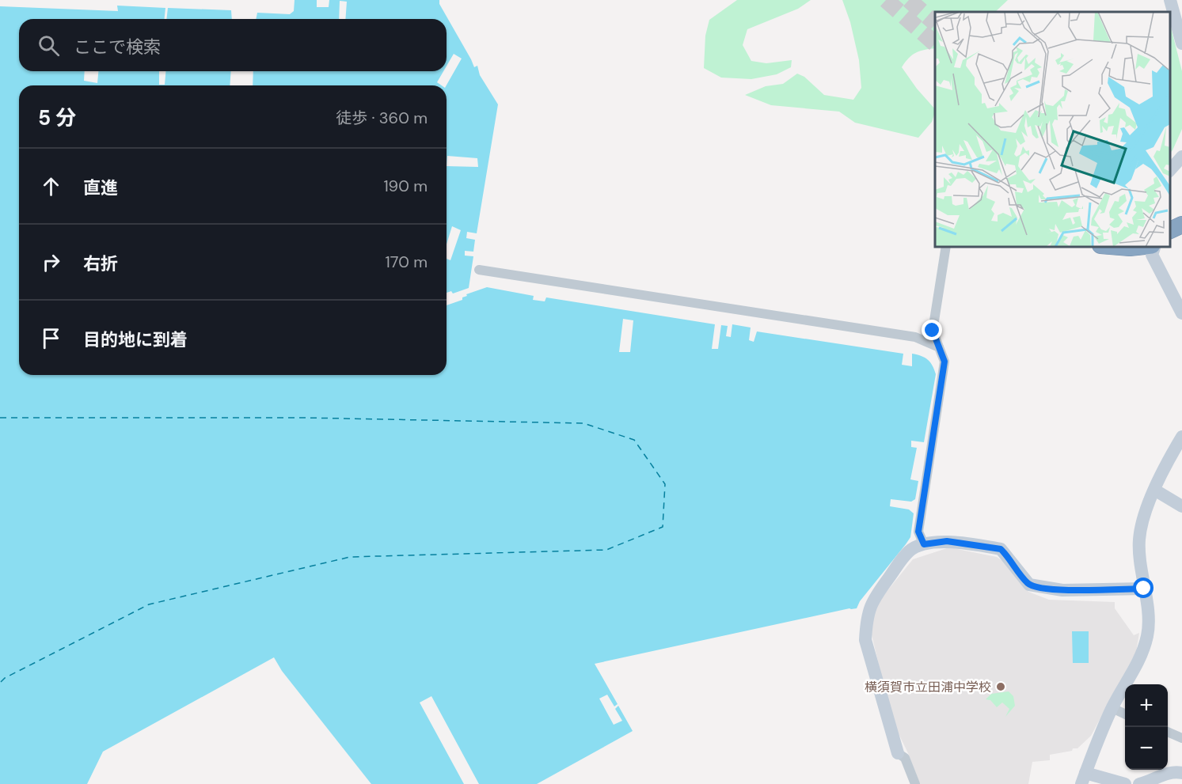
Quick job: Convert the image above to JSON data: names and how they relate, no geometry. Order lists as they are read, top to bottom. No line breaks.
{"places":["横須賀市立田浦中学校"],"page":{"search":"ここで検索","heading":["5 分","徒歩 · 360 m"],"list":[["直進","190 m"],["右折","170 m"],"目的地に到着"],"map_buttons":["+","−"]}}
